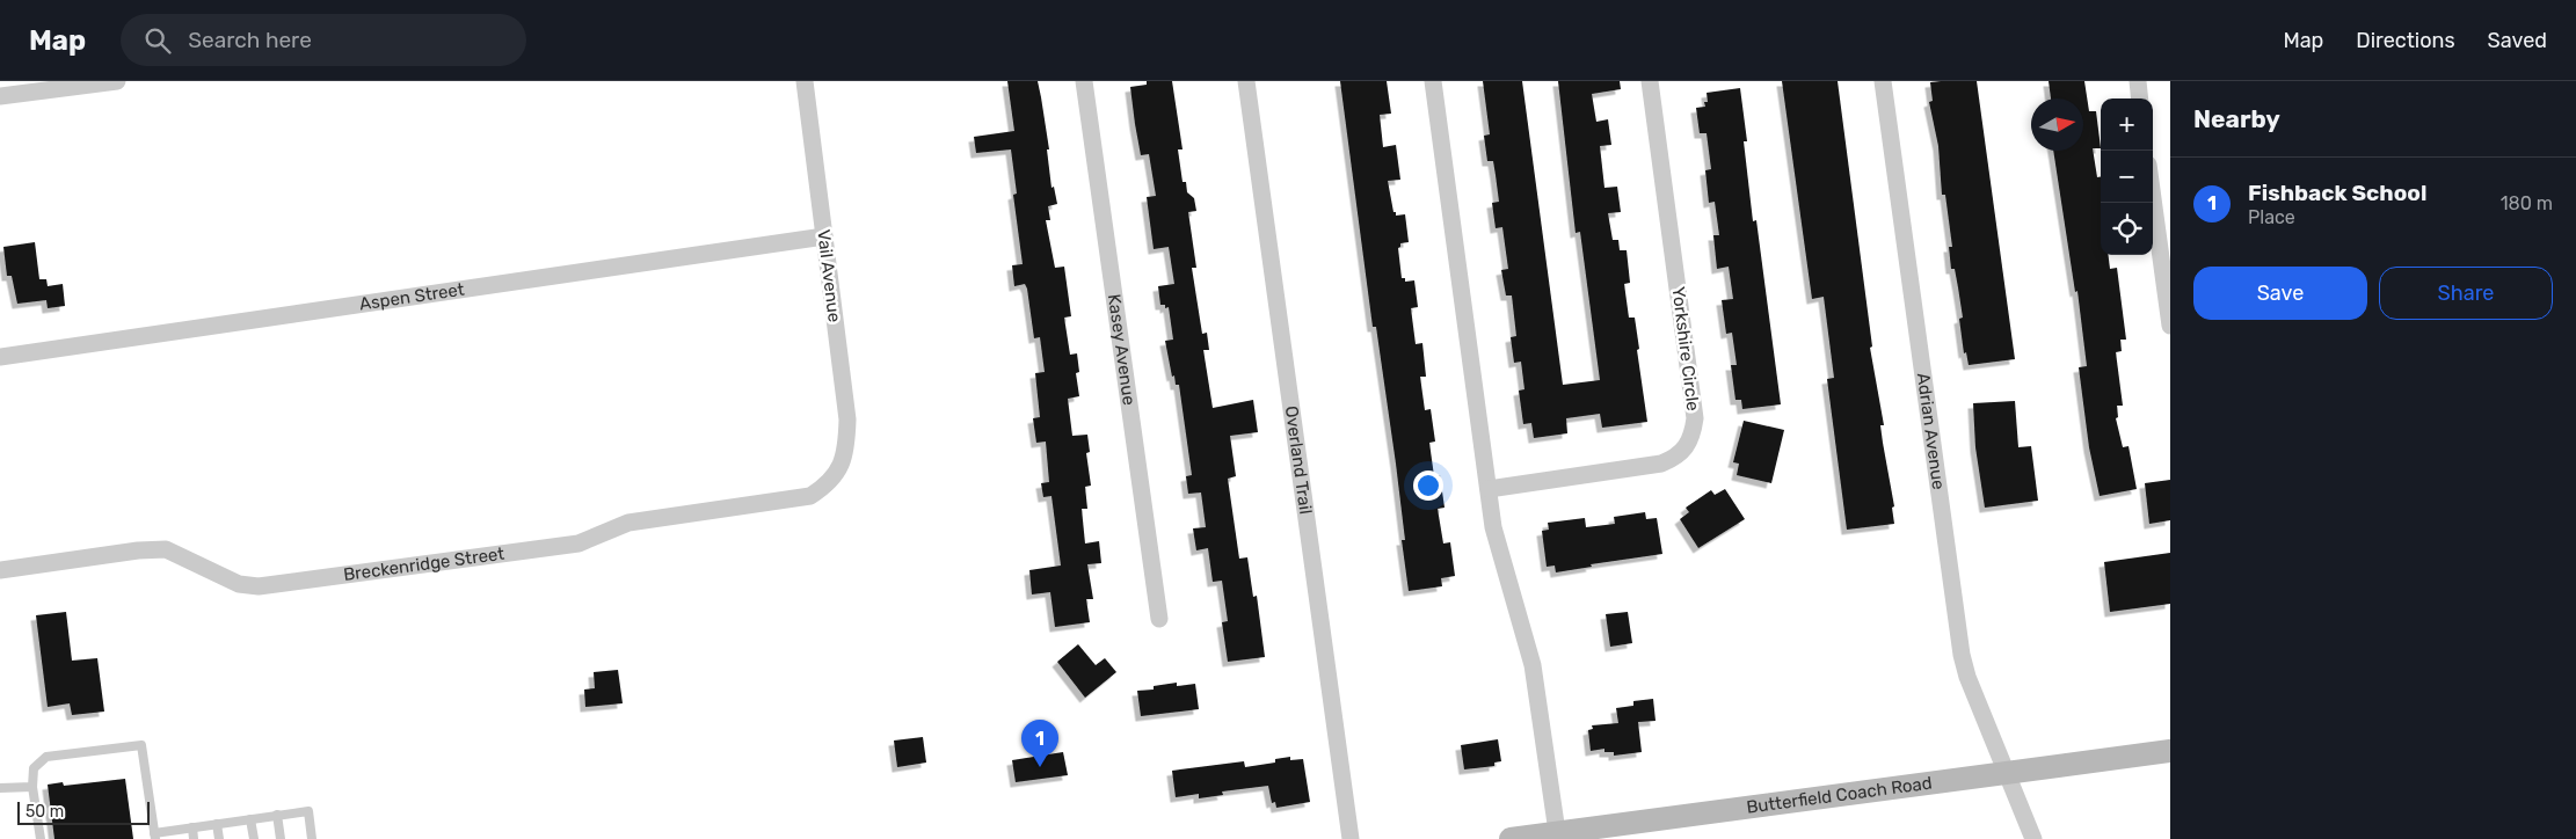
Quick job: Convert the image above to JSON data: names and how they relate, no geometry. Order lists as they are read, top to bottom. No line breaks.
{"streets":{"main road":["Butterfield Coach Road"],"street":["Vail Avenue","Aspen Street","Yorkshire Circle","Kasey Avenue","Adrian Avenue","Overland Trail","Breckenridge Street"]},"crossings":[["Vail Avenue","Aspen Street"],["Vail Avenue","Breckenridge Street"],["Adrian Avenue","Butterfield Coach Road"]],"scale_bar":"50 m","north":"right","page":{"header":"Map","search":"Search here","nav":["Map","Directions","Saved"],"heading":"Nearby","map_buttons":["+","−"],"list":[{"mark":"1","name":"Fishback School","note":"Place","value":"180 m"}],"buttons":["Save","Share"],"pins":"1","scale":"50 m"}}
